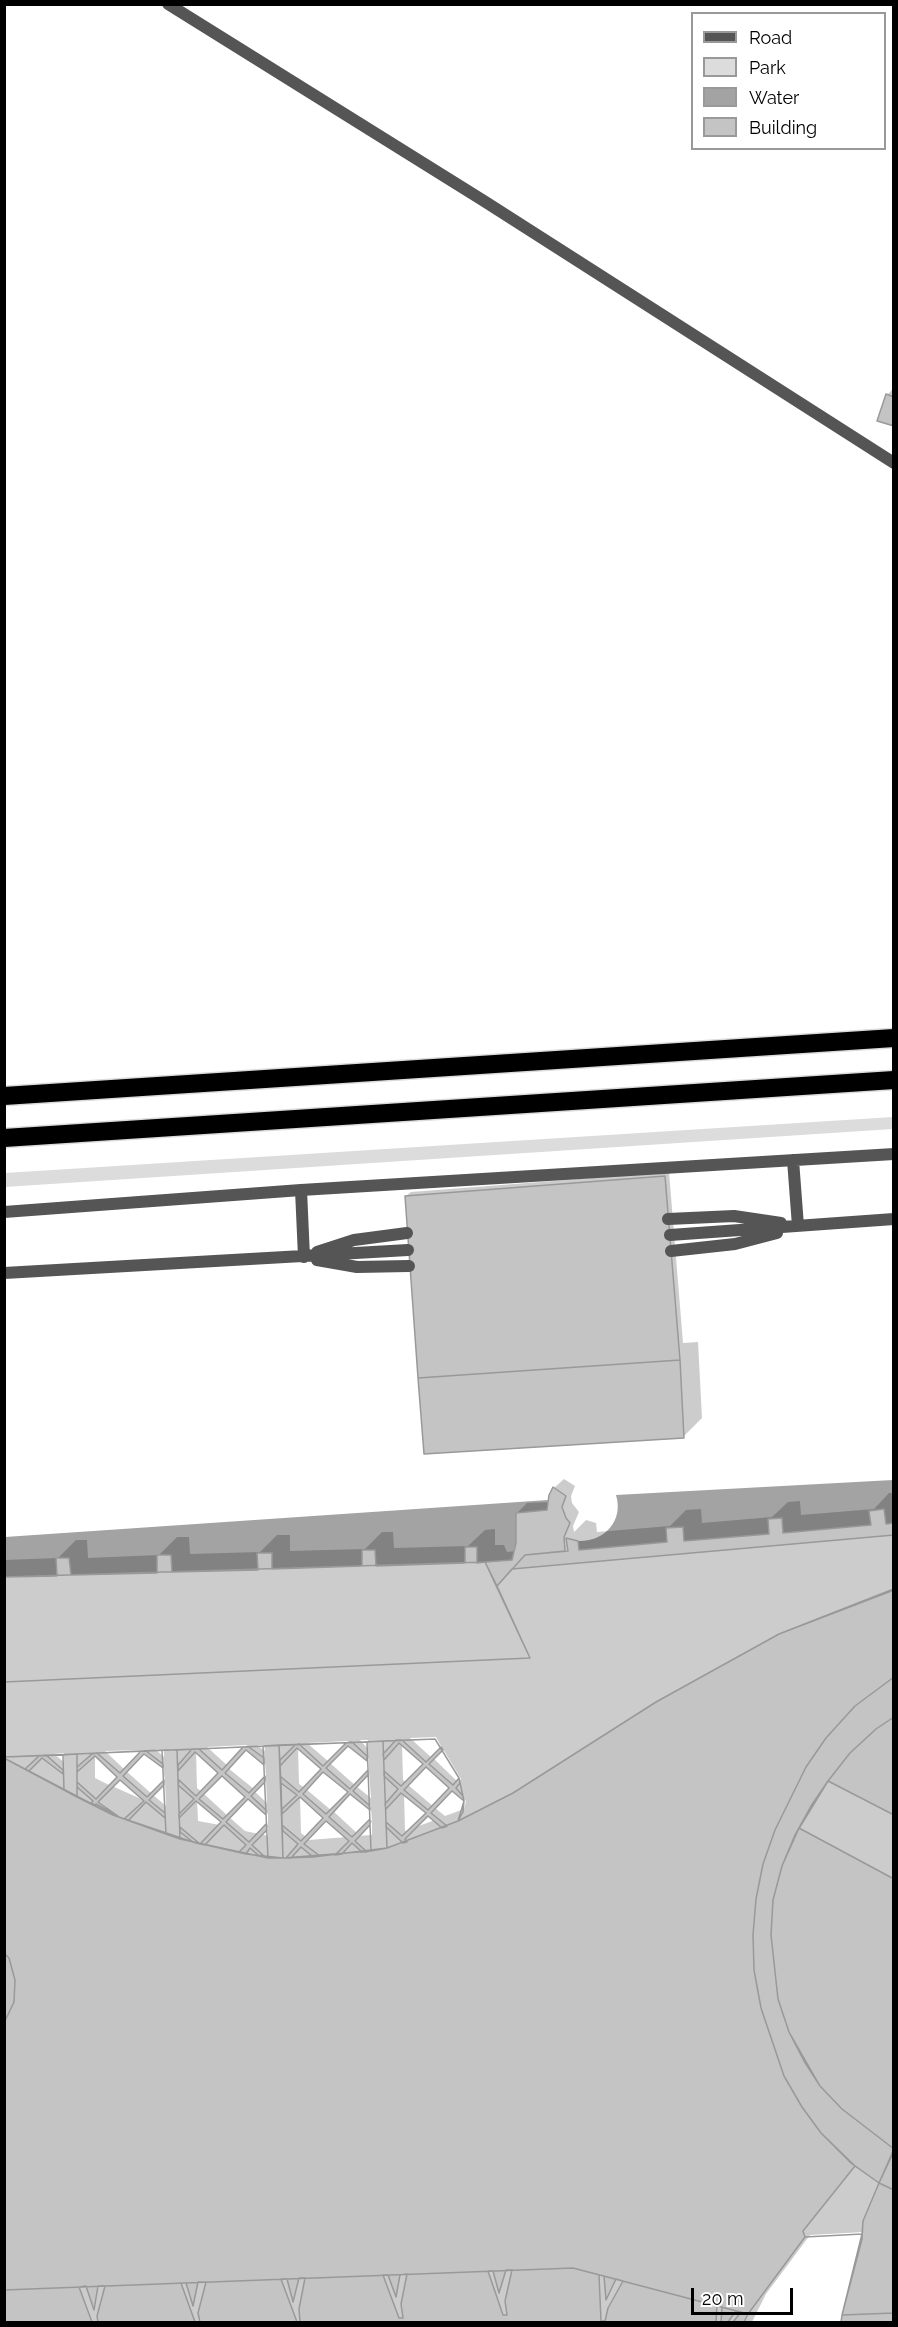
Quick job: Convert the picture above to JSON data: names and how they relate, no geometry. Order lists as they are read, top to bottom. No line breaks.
{"legend":["Road","Park","Water","Building"],"scale_bar":"20 m"}
